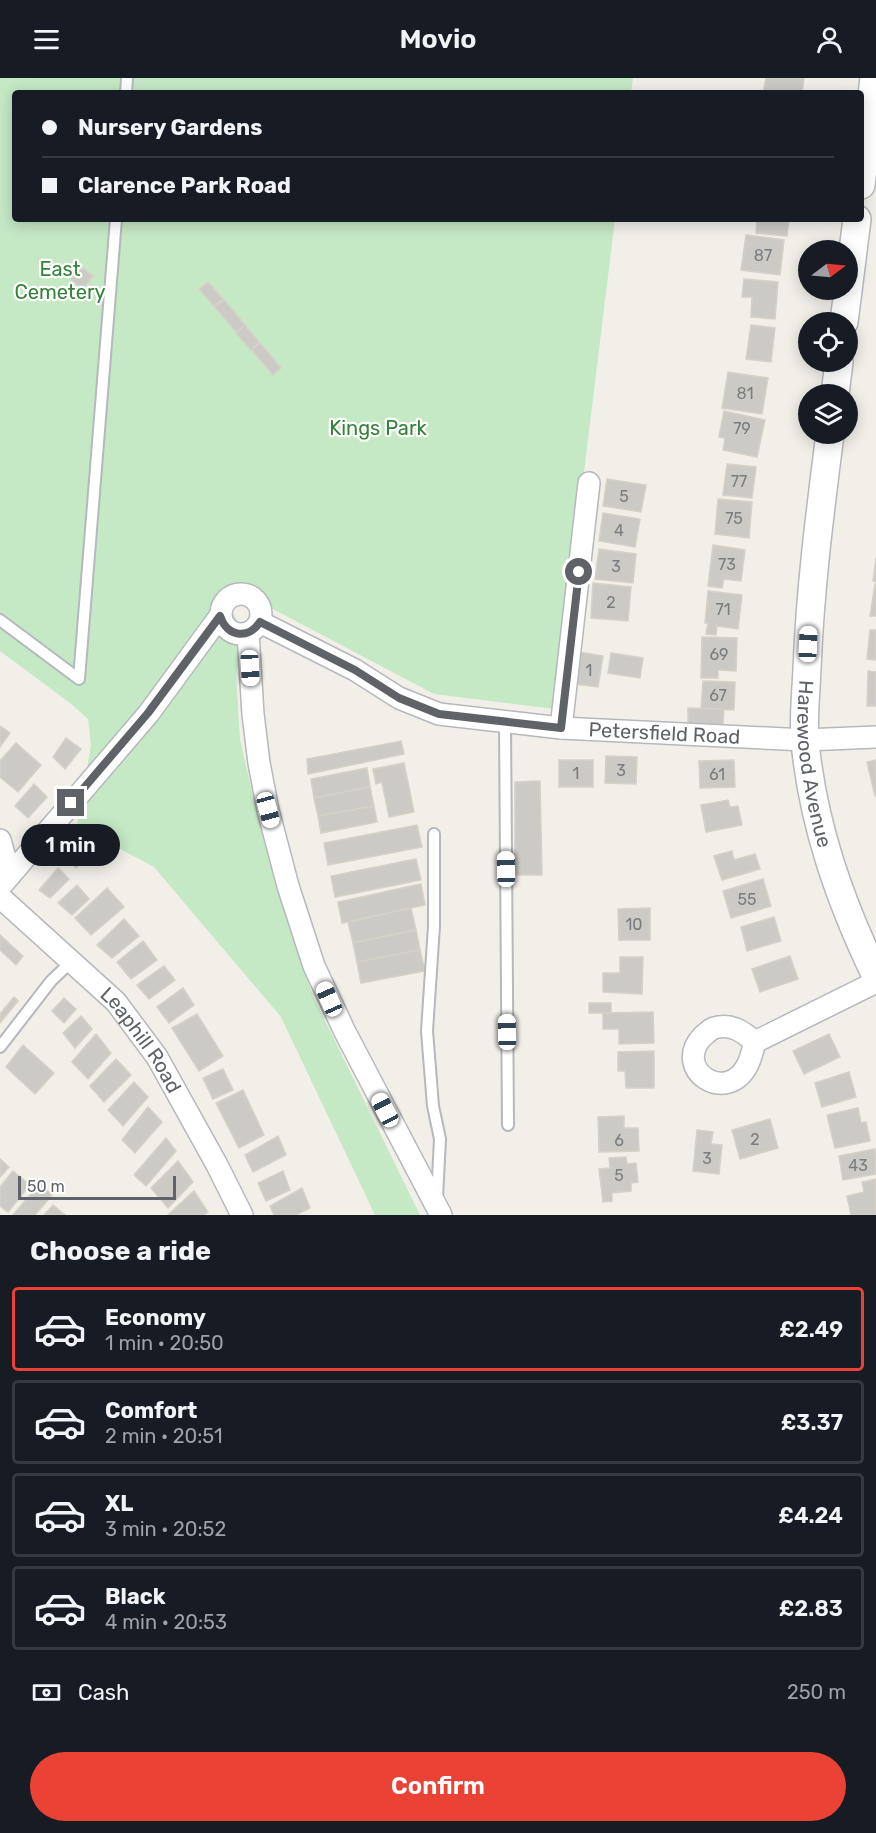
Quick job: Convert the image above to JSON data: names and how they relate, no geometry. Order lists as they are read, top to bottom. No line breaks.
{"streets":{"street":["Petersfield Road","Harewood Avenue","Leaphill Road"]},"crossings":[["Petersfield Road","Harewood Avenue"]],"parks":["East Cemetery","Kings Park"],"house_numbers":["87","81","79","77","5","75","4","73","3","2","71","69","1","67","3","1","61","55","10","2","6","3","43","5"],"scale_bar":"50 m","north":"right","page":{"header":"Movio","banner":["Nursery Gardens","Clarence Park Road"],"bubble":"1 min","scale":"50 m","heading":"Choose a ride","list":[{"name":"Economy","note":"1 min · 20:50","value":"£2.49"},{"name":"Comfort","note":"2 min · 20:51","value":"£3.37"},{"name":"XL","note":"3 min · 20:52","value":"£4.24"},{"name":"Black","note":"4 min · 20:53","value":"£2.83"}],"pay":["Cash","250 m"],"buttons":"Confirm"}}
